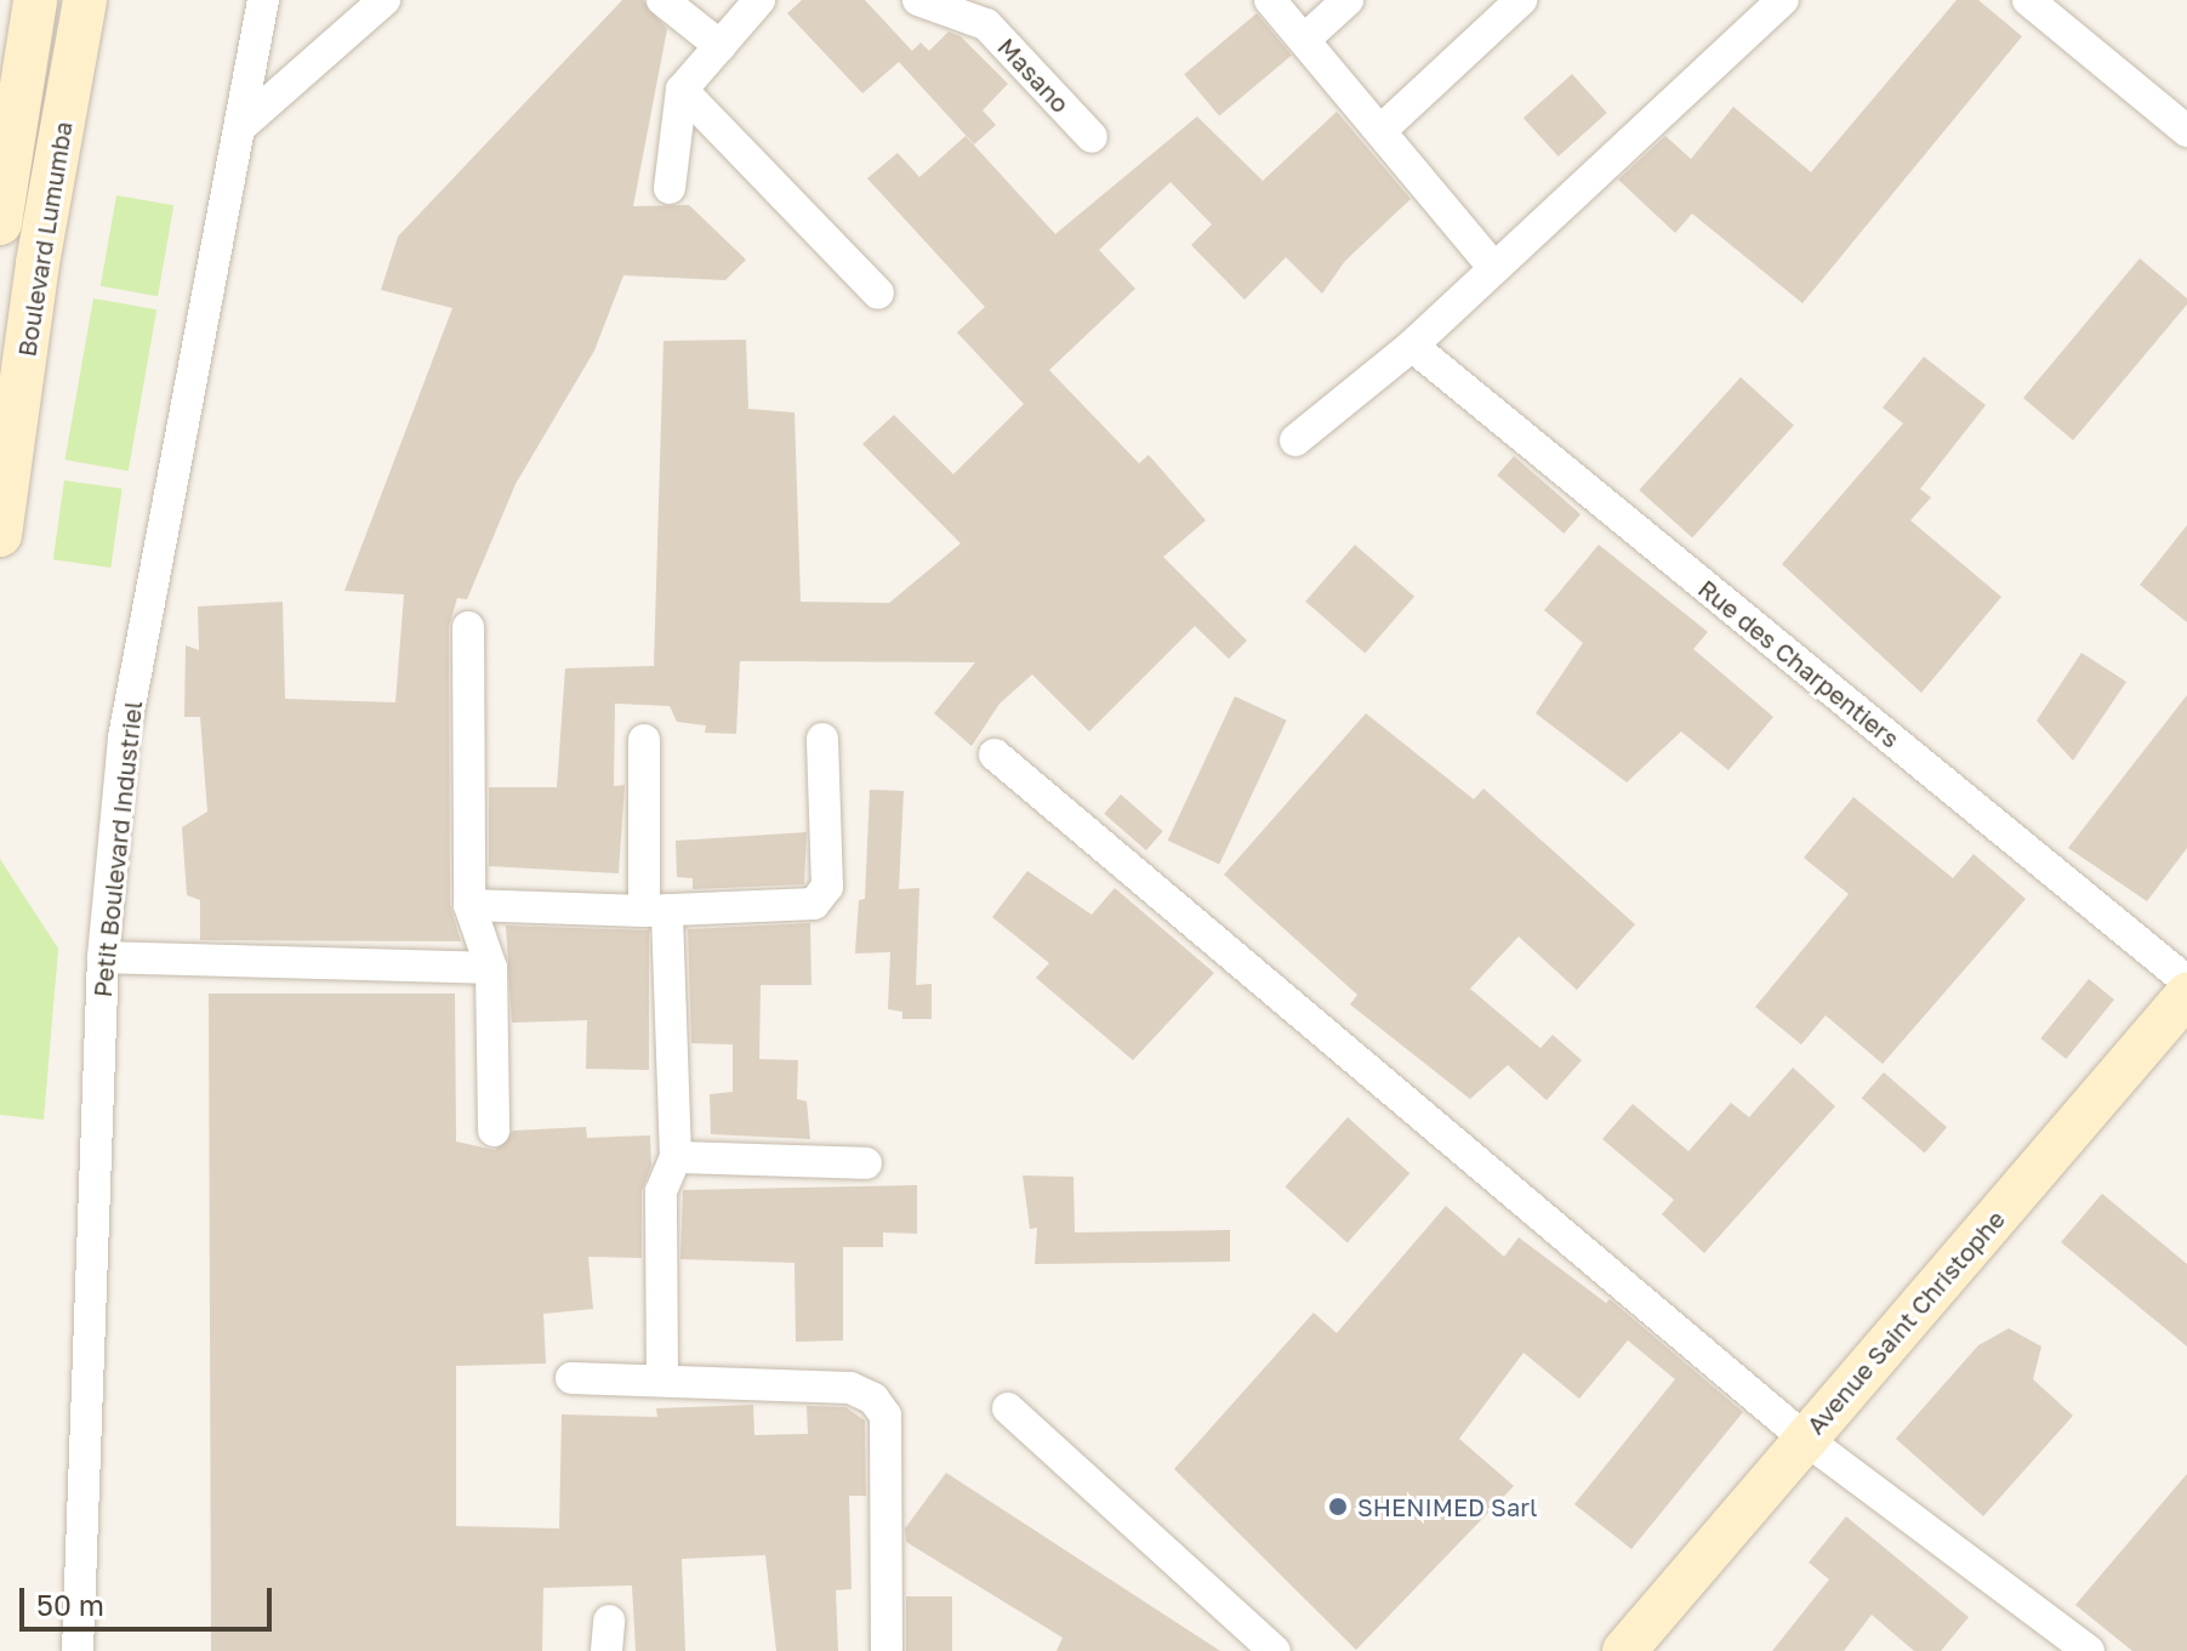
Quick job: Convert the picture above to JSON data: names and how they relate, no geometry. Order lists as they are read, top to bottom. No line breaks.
{"streets":{"street":["Masano","Boulevard Lumumba","Rue des Charpentiers","Petit Boulevard Industriel","Avenue Saint Christophe"]},"places":["SHENIMED Sarl"],"scale_bar":"50 m"}
